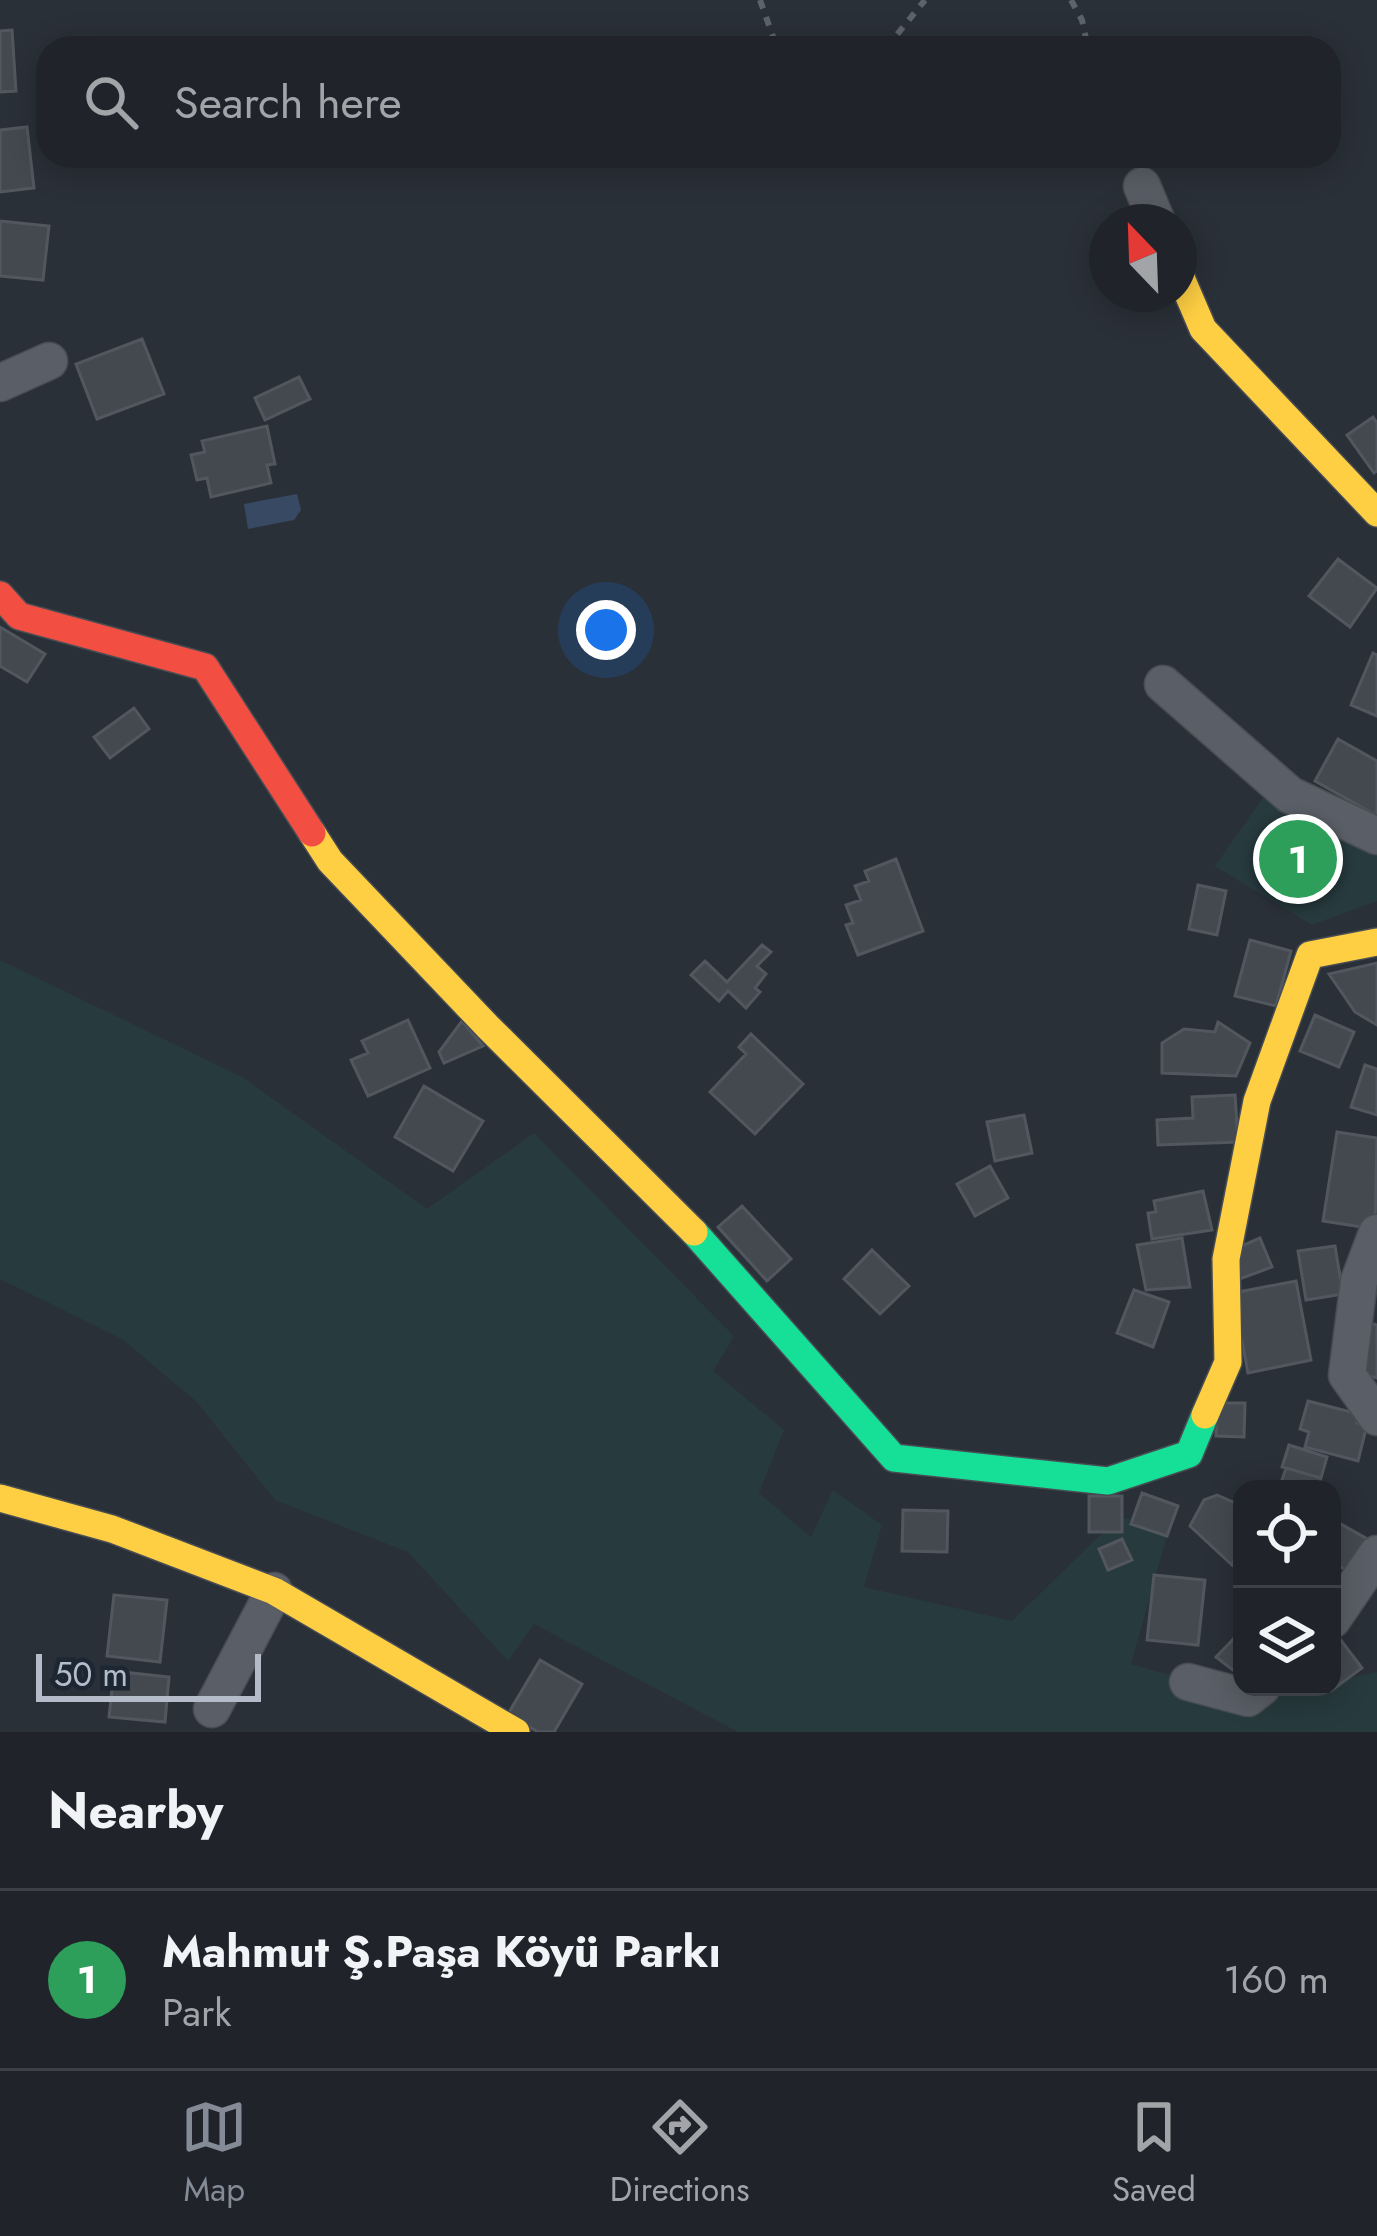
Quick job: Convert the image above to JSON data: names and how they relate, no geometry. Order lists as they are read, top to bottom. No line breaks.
{"scale_bar":"50 m","north":"top left","page":{"search":"Search here","pins":"1","scale":"50 m","heading":"Nearby","list":[{"mark":"1","name":"Mahmut Ş.Paşa Köyü Parkı","note":"Park","value":"160 m"}],"nav":["Map","Directions","Saved"]}}
